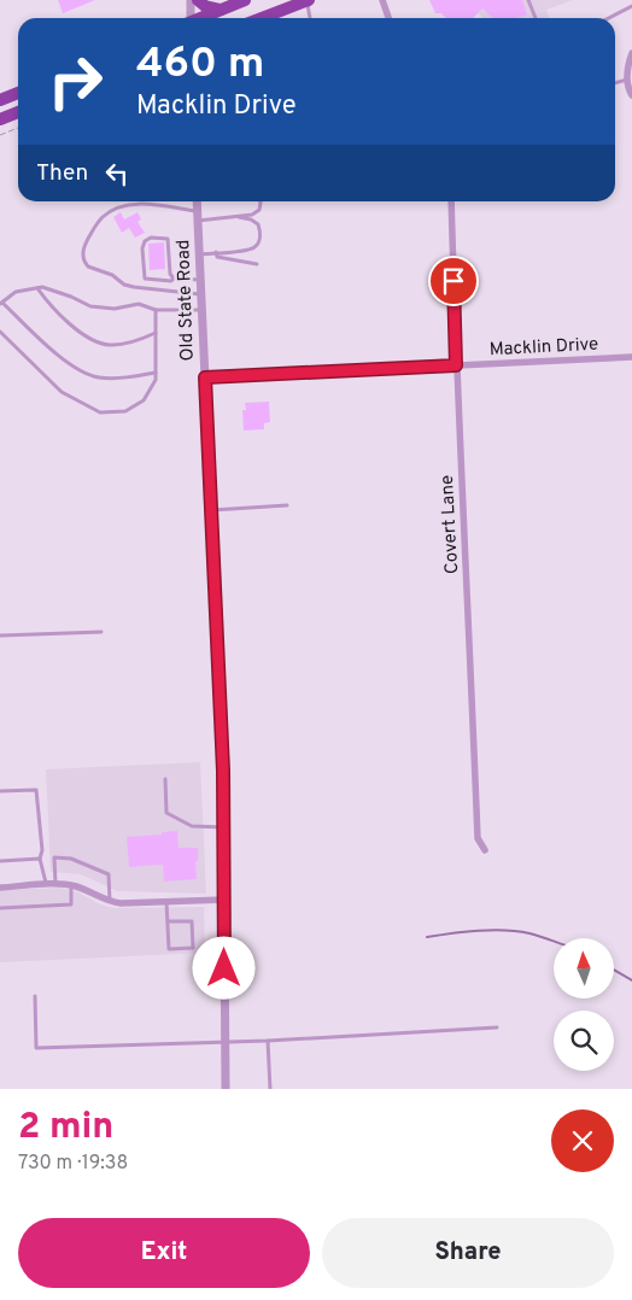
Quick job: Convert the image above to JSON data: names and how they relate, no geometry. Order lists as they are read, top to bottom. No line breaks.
{"streets":{"street":["Old State Road","Macklin Drive","Covert Lane"]},"crossings":[["Old State Road","Macklin Drive"],["Macklin Drive","Covert Lane"]],"north":"top","page":{"turn":["460 m","Macklin Drive"],"then":"Then","heading":["2 min","730 m · 19:38"],"buttons":["Exit","Share"]}}
